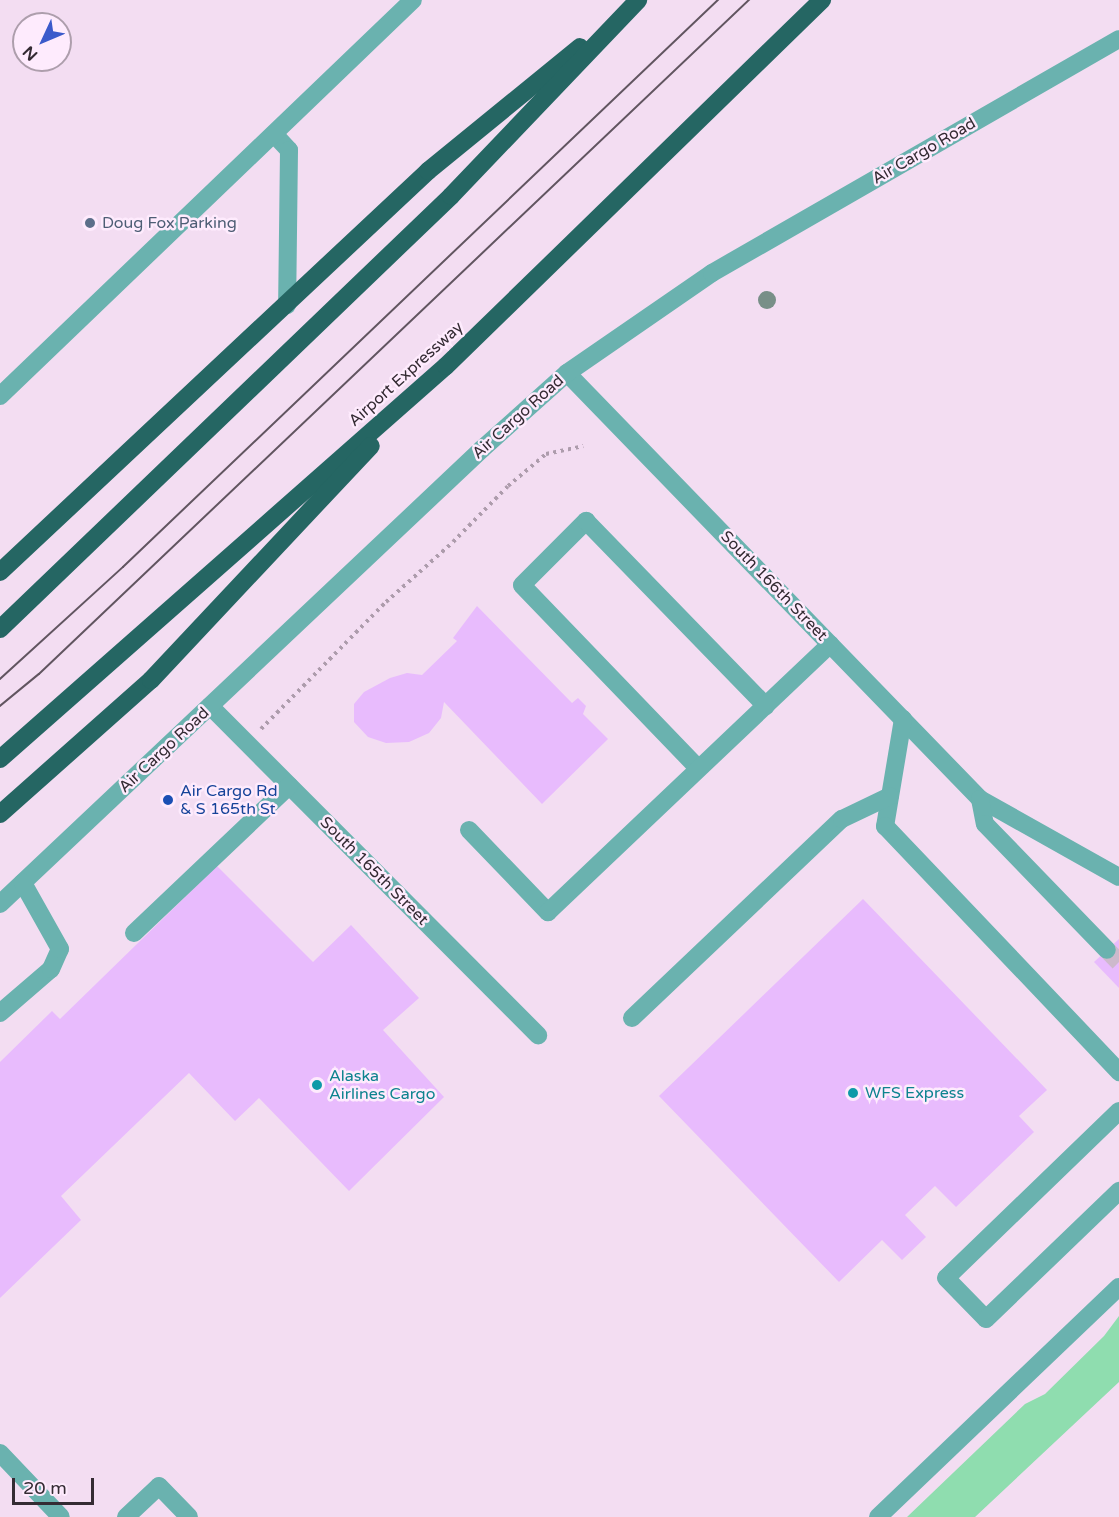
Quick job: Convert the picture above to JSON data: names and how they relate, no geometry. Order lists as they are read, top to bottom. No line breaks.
{"streets":{"highway":["Airport Expressway"],"street":["Air Cargo Road","South 166th Street","South 165th Street"]},"crossings":[["Air Cargo Road","South 166th Street"],["Air Cargo Road","South 165th Street"]],"places":["Doug Fox Parking","Air Cargo Rd & S 165th St","Alaska Airlines Cargo","WFS Express"],"scale_bar":"20 m","north":"bottom left"}
